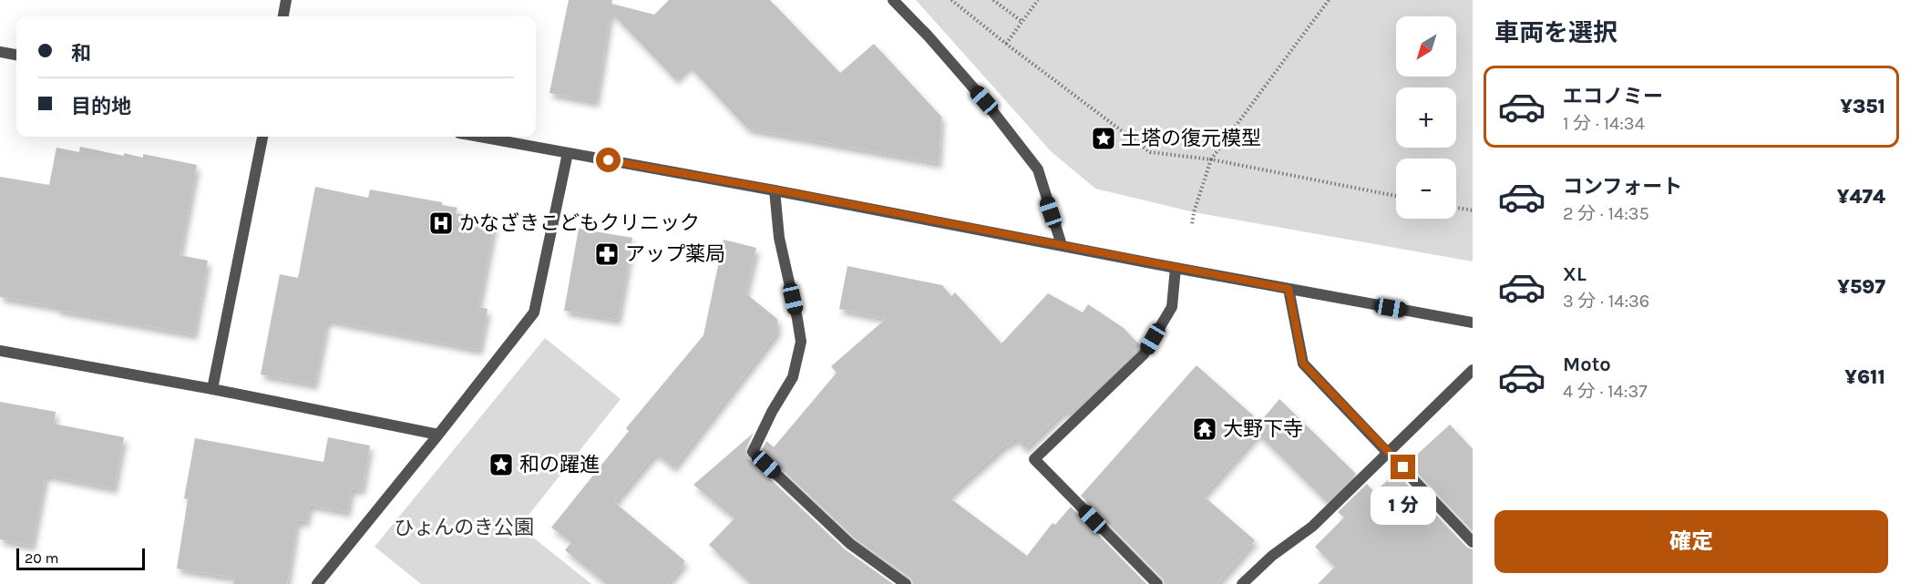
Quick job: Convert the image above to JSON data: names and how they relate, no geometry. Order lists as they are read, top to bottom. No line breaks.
{"parks":["ひょんのき公園"],"places":{"place":["土塔の復元模型","和の躍進"],"hospital":["かなざきこどもクリニック"],"pharmacy":["アップ薬局"],"temple":["大野下寺"]},"scale_bar":"20 m","north":"bottom left","page":{"heading":"車両を選択","map_buttons":["+","−"],"banner":["和","目的地"],"list":[{"name":"エコノミー","note":"1 分 · 14:34","value":"¥351"},{"name":"コンフォート","note":"2 分 · 14:35","value":"¥474"},{"name":"XL","note":"3 分 · 14:36","value":"¥597"},{"name":"Moto","note":"4 分 · 14:37","value":"¥611"}],"bubble":"1 分","buttons":"確定","scale":"20 m"}}
